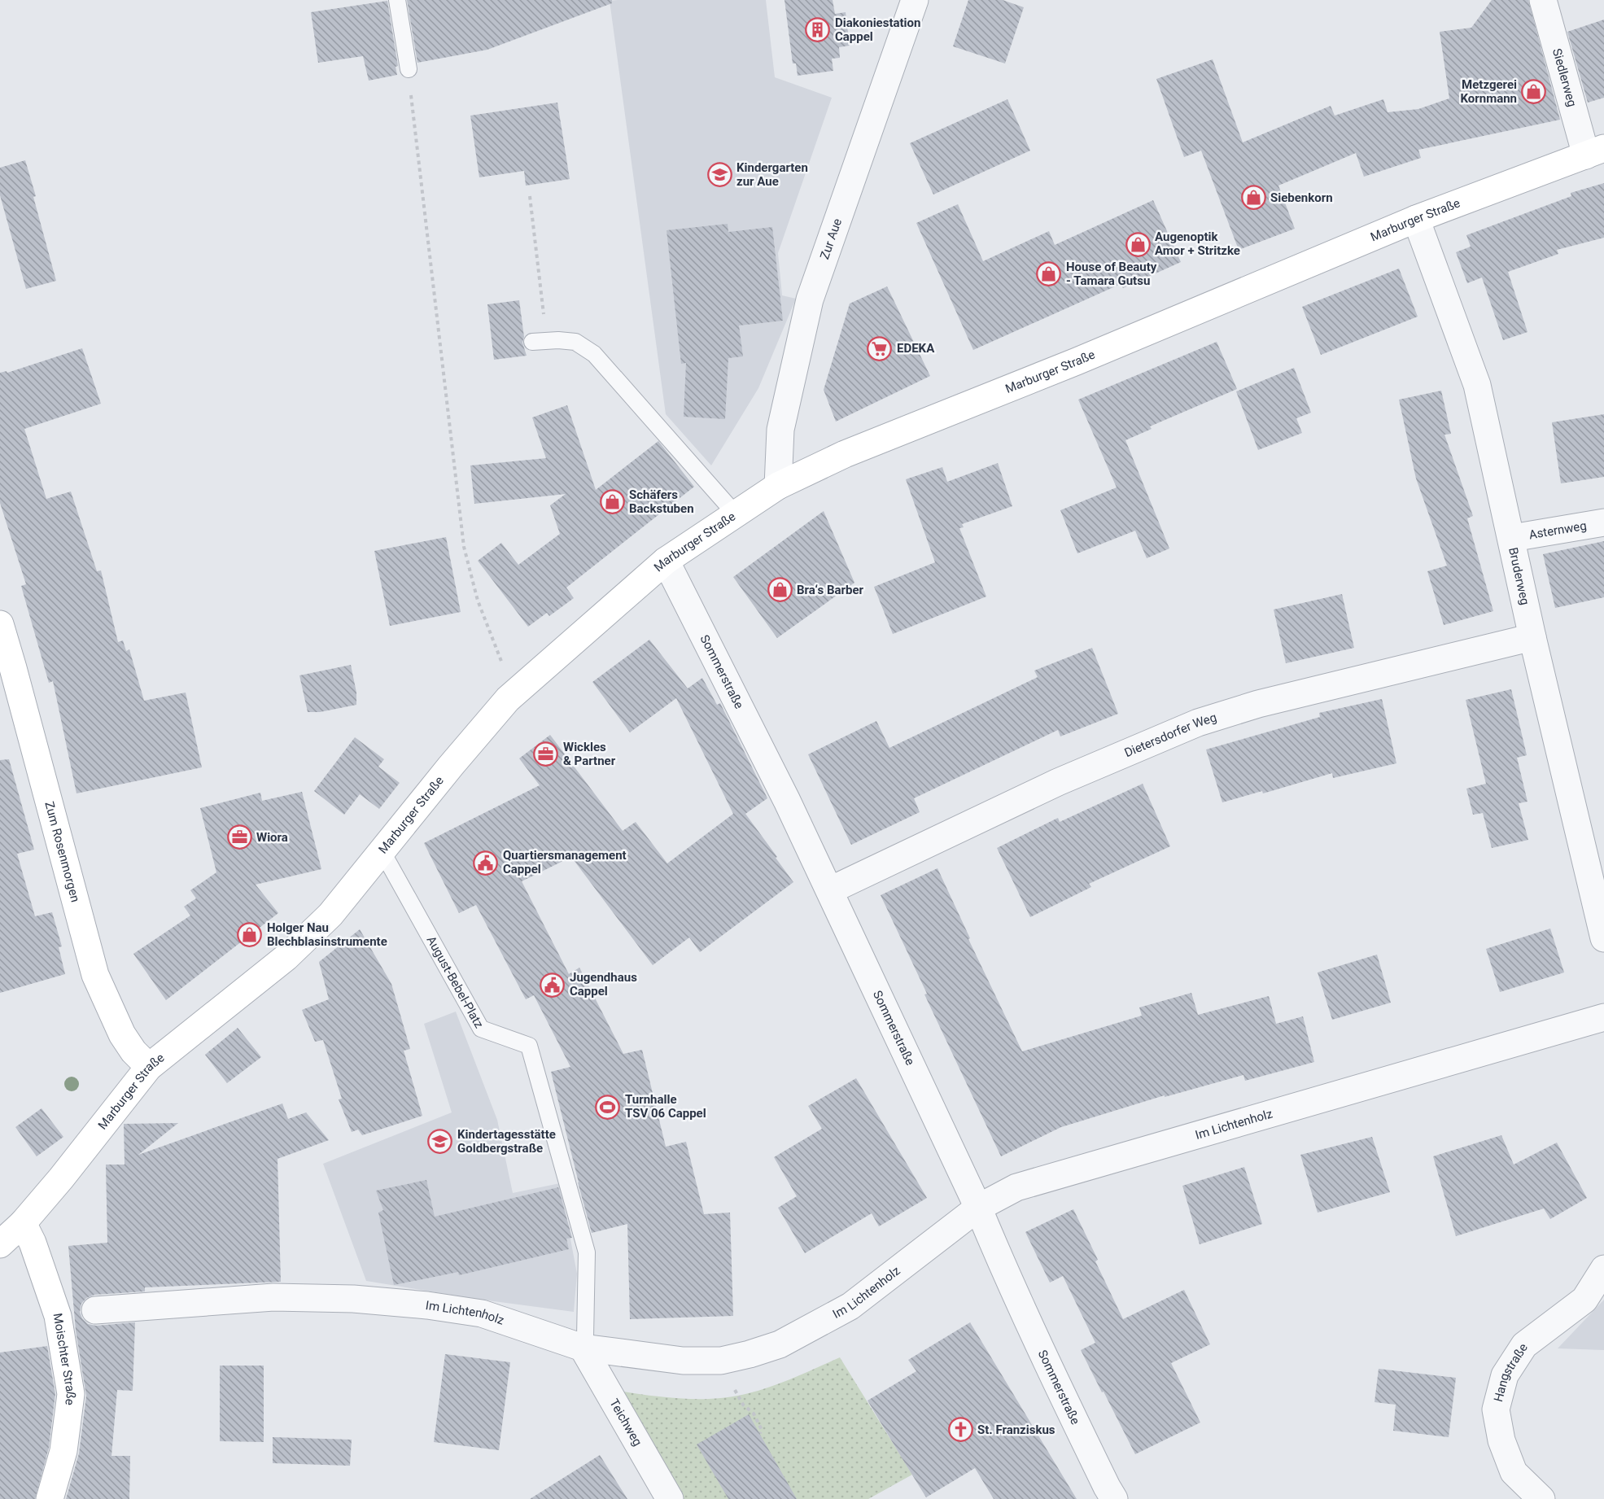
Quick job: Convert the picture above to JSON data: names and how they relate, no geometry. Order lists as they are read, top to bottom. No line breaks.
{"streets":{"street":["Siedlerweg","Marburger Straße","Zur Aue","Asternweg","Bruderweg","Sommerstraße","Dietersdorfer Weg","Zum Rosenmorgen","Im Lichtenholz","Moischter Straße","Hangstraße","Teichweg"],"lane":["August-Bebel-Platz"]},"crossings":[["Siedlerweg","Marburger Straße"],["Marburger Straße","Zur Aue"],["Marburger Straße","Bruderweg"],["Marburger Straße","Sommerstraße"],["Marburger Straße","Zum Rosenmorgen"],["Marburger Straße","August-Bebel-Platz"],["Marburger Straße","Moischter Straße"],["Asternweg","Bruderweg"],["Bruderweg","Dietersdorfer Weg"],["Sommerstraße","Dietersdorfer Weg"],["Sommerstraße","Im Lichtenholz"],["August-Bebel-Platz","Im Lichtenholz"],["August-Bebel-Platz","Teichweg"],["Im Lichtenholz","Teichweg"]],"places":{"building":["Diakoniestation Cappel"],"shop":["Metzgerei Kornmann","Siebenkorn","Augenoptik Amor + Stritzke","House of Beauty - Tamara Gutsu","Schäfers Backstuben","Bra‘s Barber","Holger Nau Blechblasinstrumente"],"school or university":["Kindergarten zur Aue","Kindertagesstätte Goldbergstraße"],"supermarket":["EDEKA"],"office":["Wickles & Partner","Wiora"],"public building":["Quartiersmanagement Cappel","Jugendhaus Cappel"],"sports":["Turnhalle TSV 06 Cappel"],"church":["St. Franziskus"]}}
